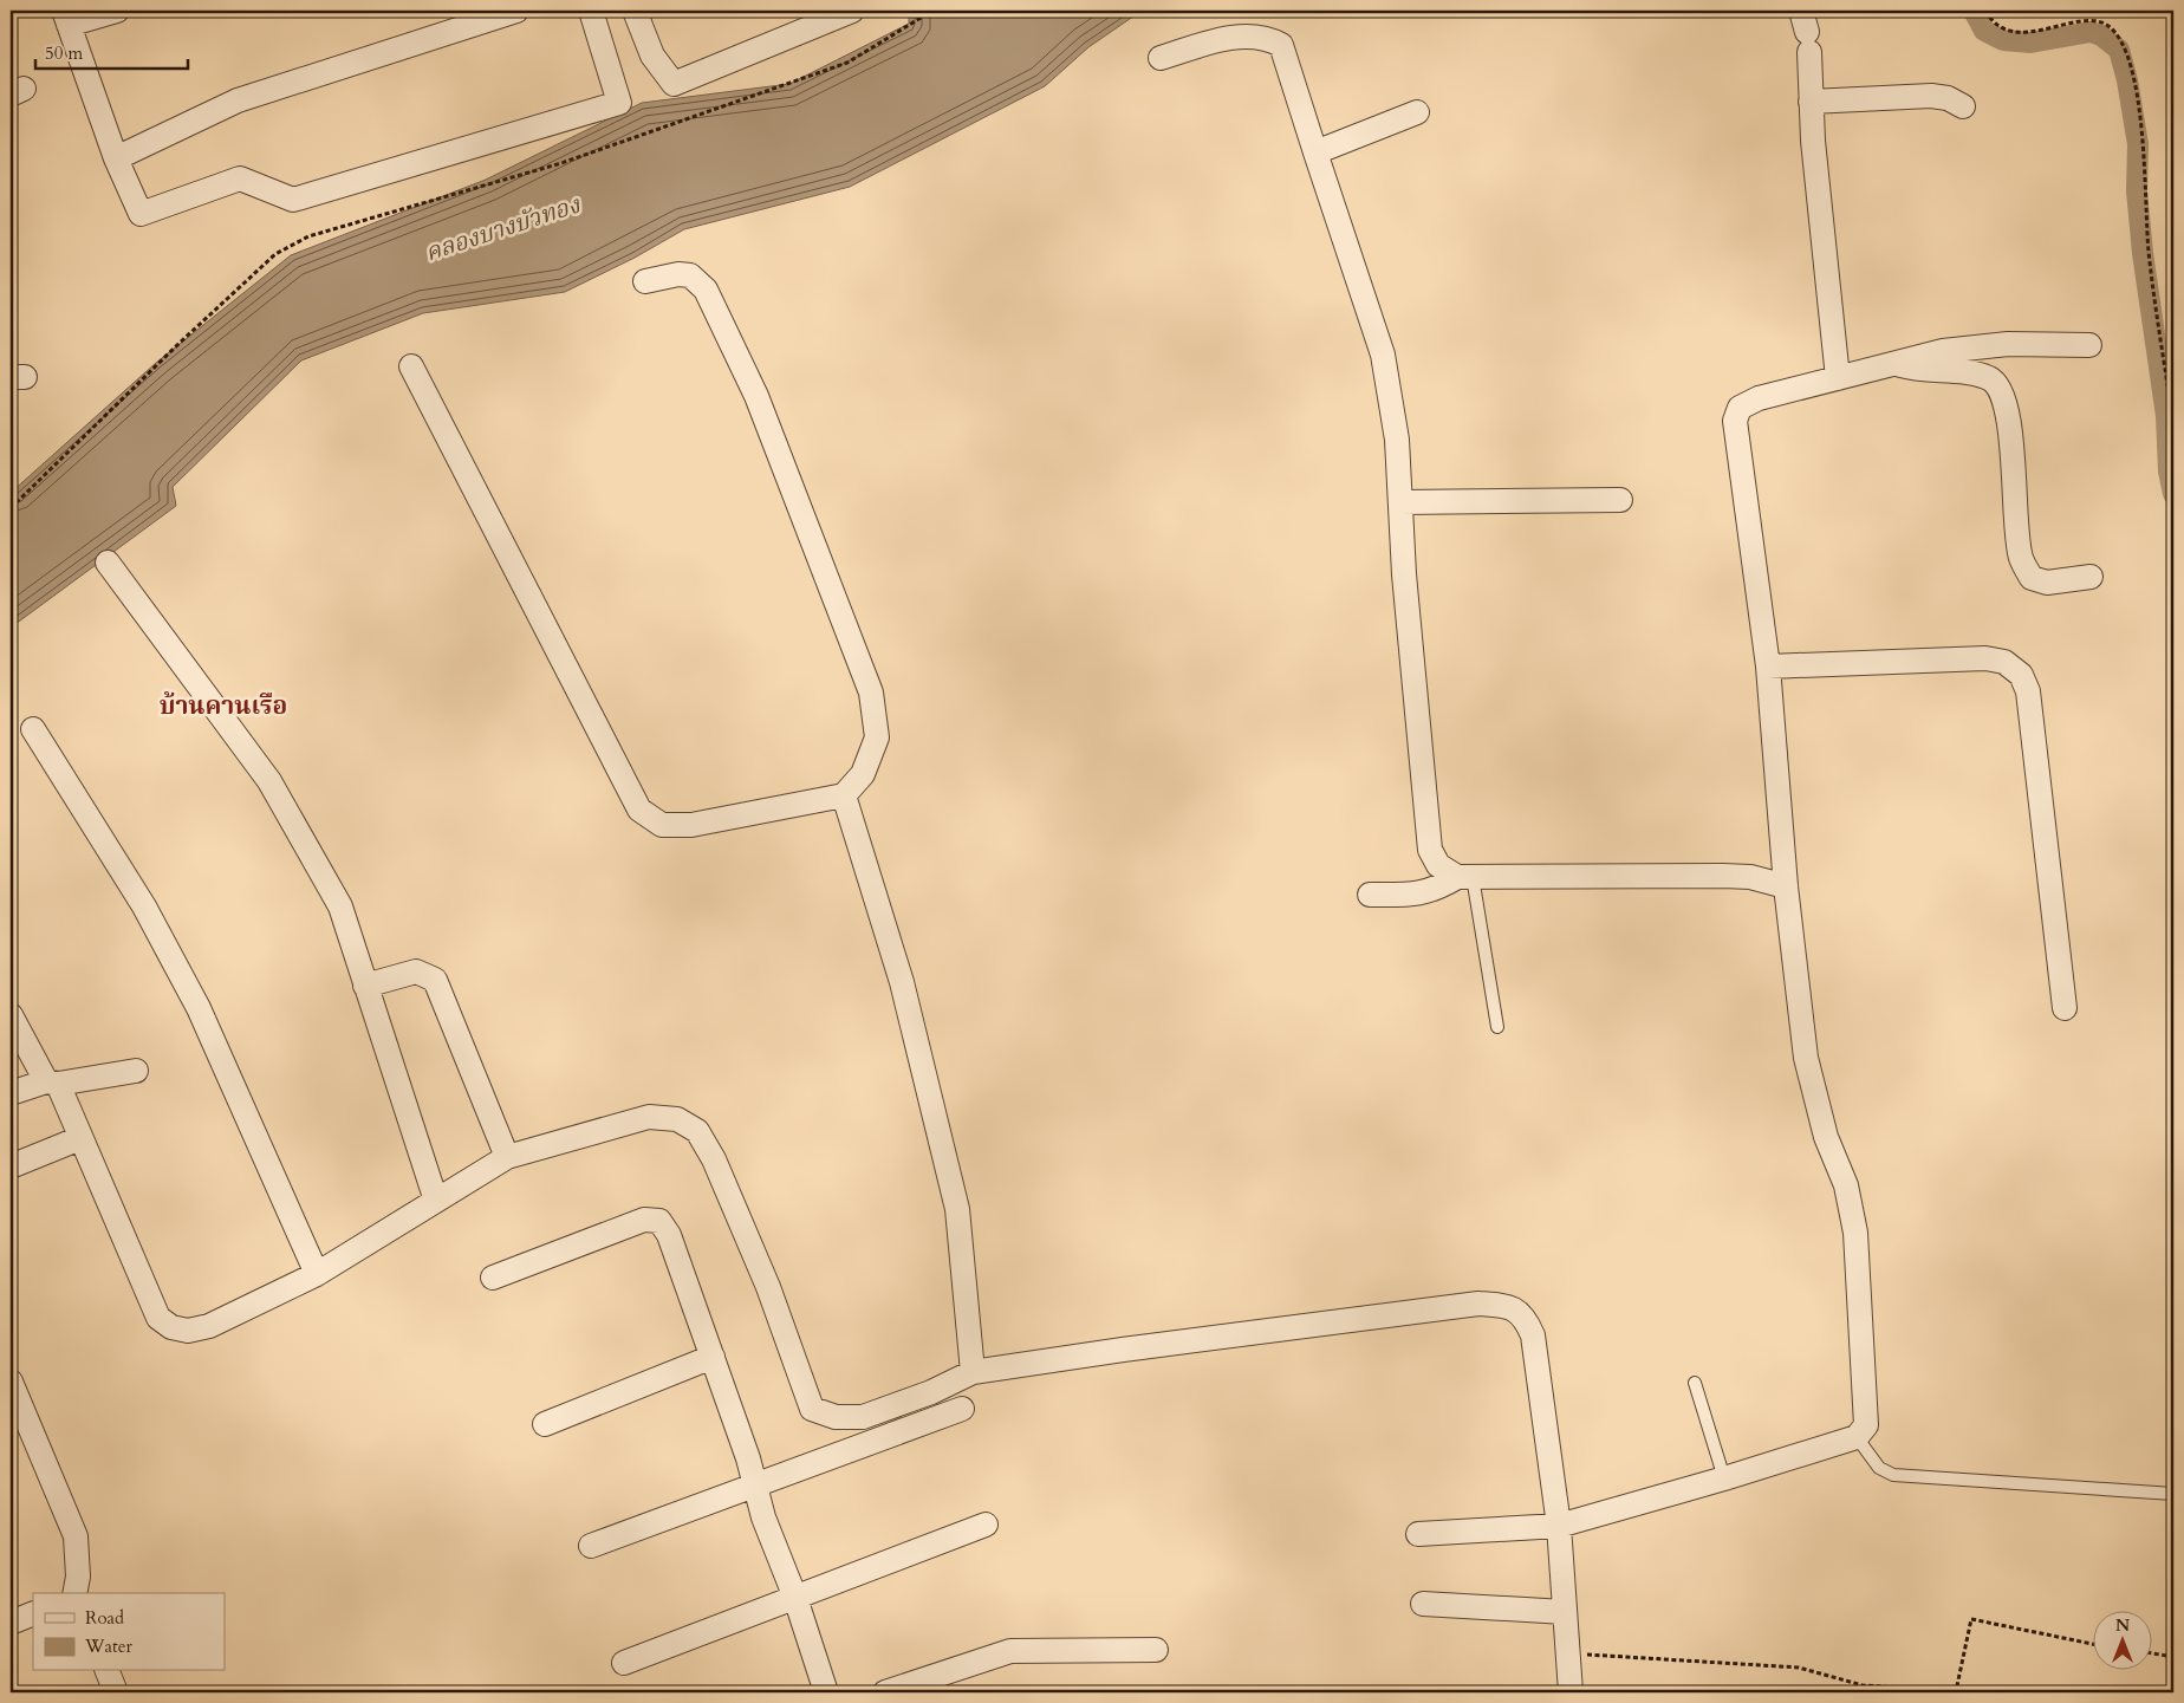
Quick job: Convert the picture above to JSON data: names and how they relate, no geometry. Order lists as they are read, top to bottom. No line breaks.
{"districts":["บ้านคานเรือ"],"water":["คลองบางบัวทอง"],"legend":["Road","Water"],"scale_bar":"50 m","north":"top"}
